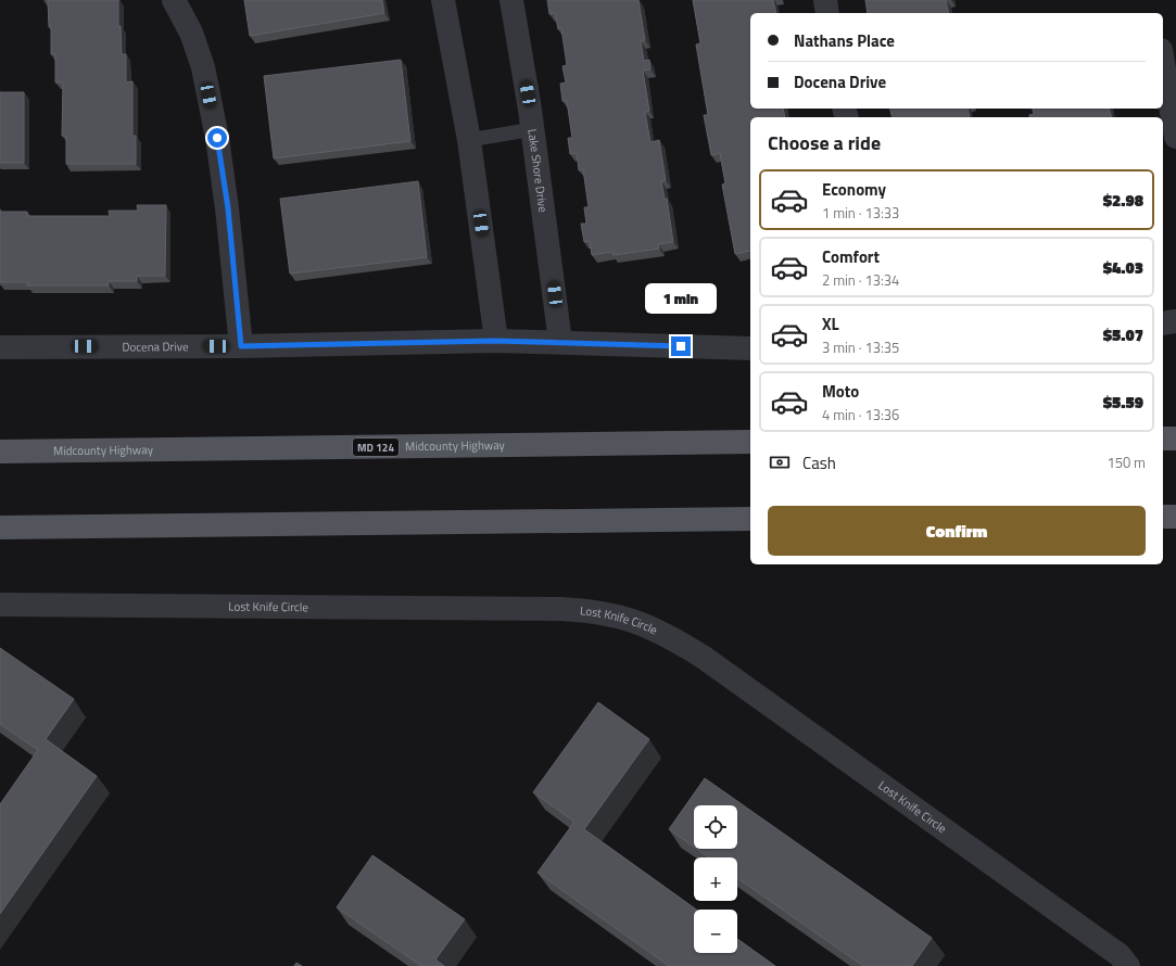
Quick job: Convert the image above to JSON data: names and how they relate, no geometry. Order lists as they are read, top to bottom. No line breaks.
{"streets":{"main road":["Midcounty Highway","MD 124"],"street":["Lake Shore Drive","Docena Drive","Lost Knife Circle"]},"crossings":[["Lake Shore Drive","Docena Drive"]],"page":{"banner":["Nathans Place","Docena Drive"],"heading":"Choose a ride","list":[{"name":"Economy","note":"1 min · 13:33","value":"$2.98"},{"name":"Comfort","note":"2 min · 13:34","value":"$4.03"},{"name":"XL","note":"3 min · 13:35","value":"$5.07"},{"name":"Moto","note":"4 min · 13:36","value":"$5.59"}],"bubble":"1 min","pay":["Cash","150 m"],"buttons":"Confirm","map_buttons":["+","−"]}}
